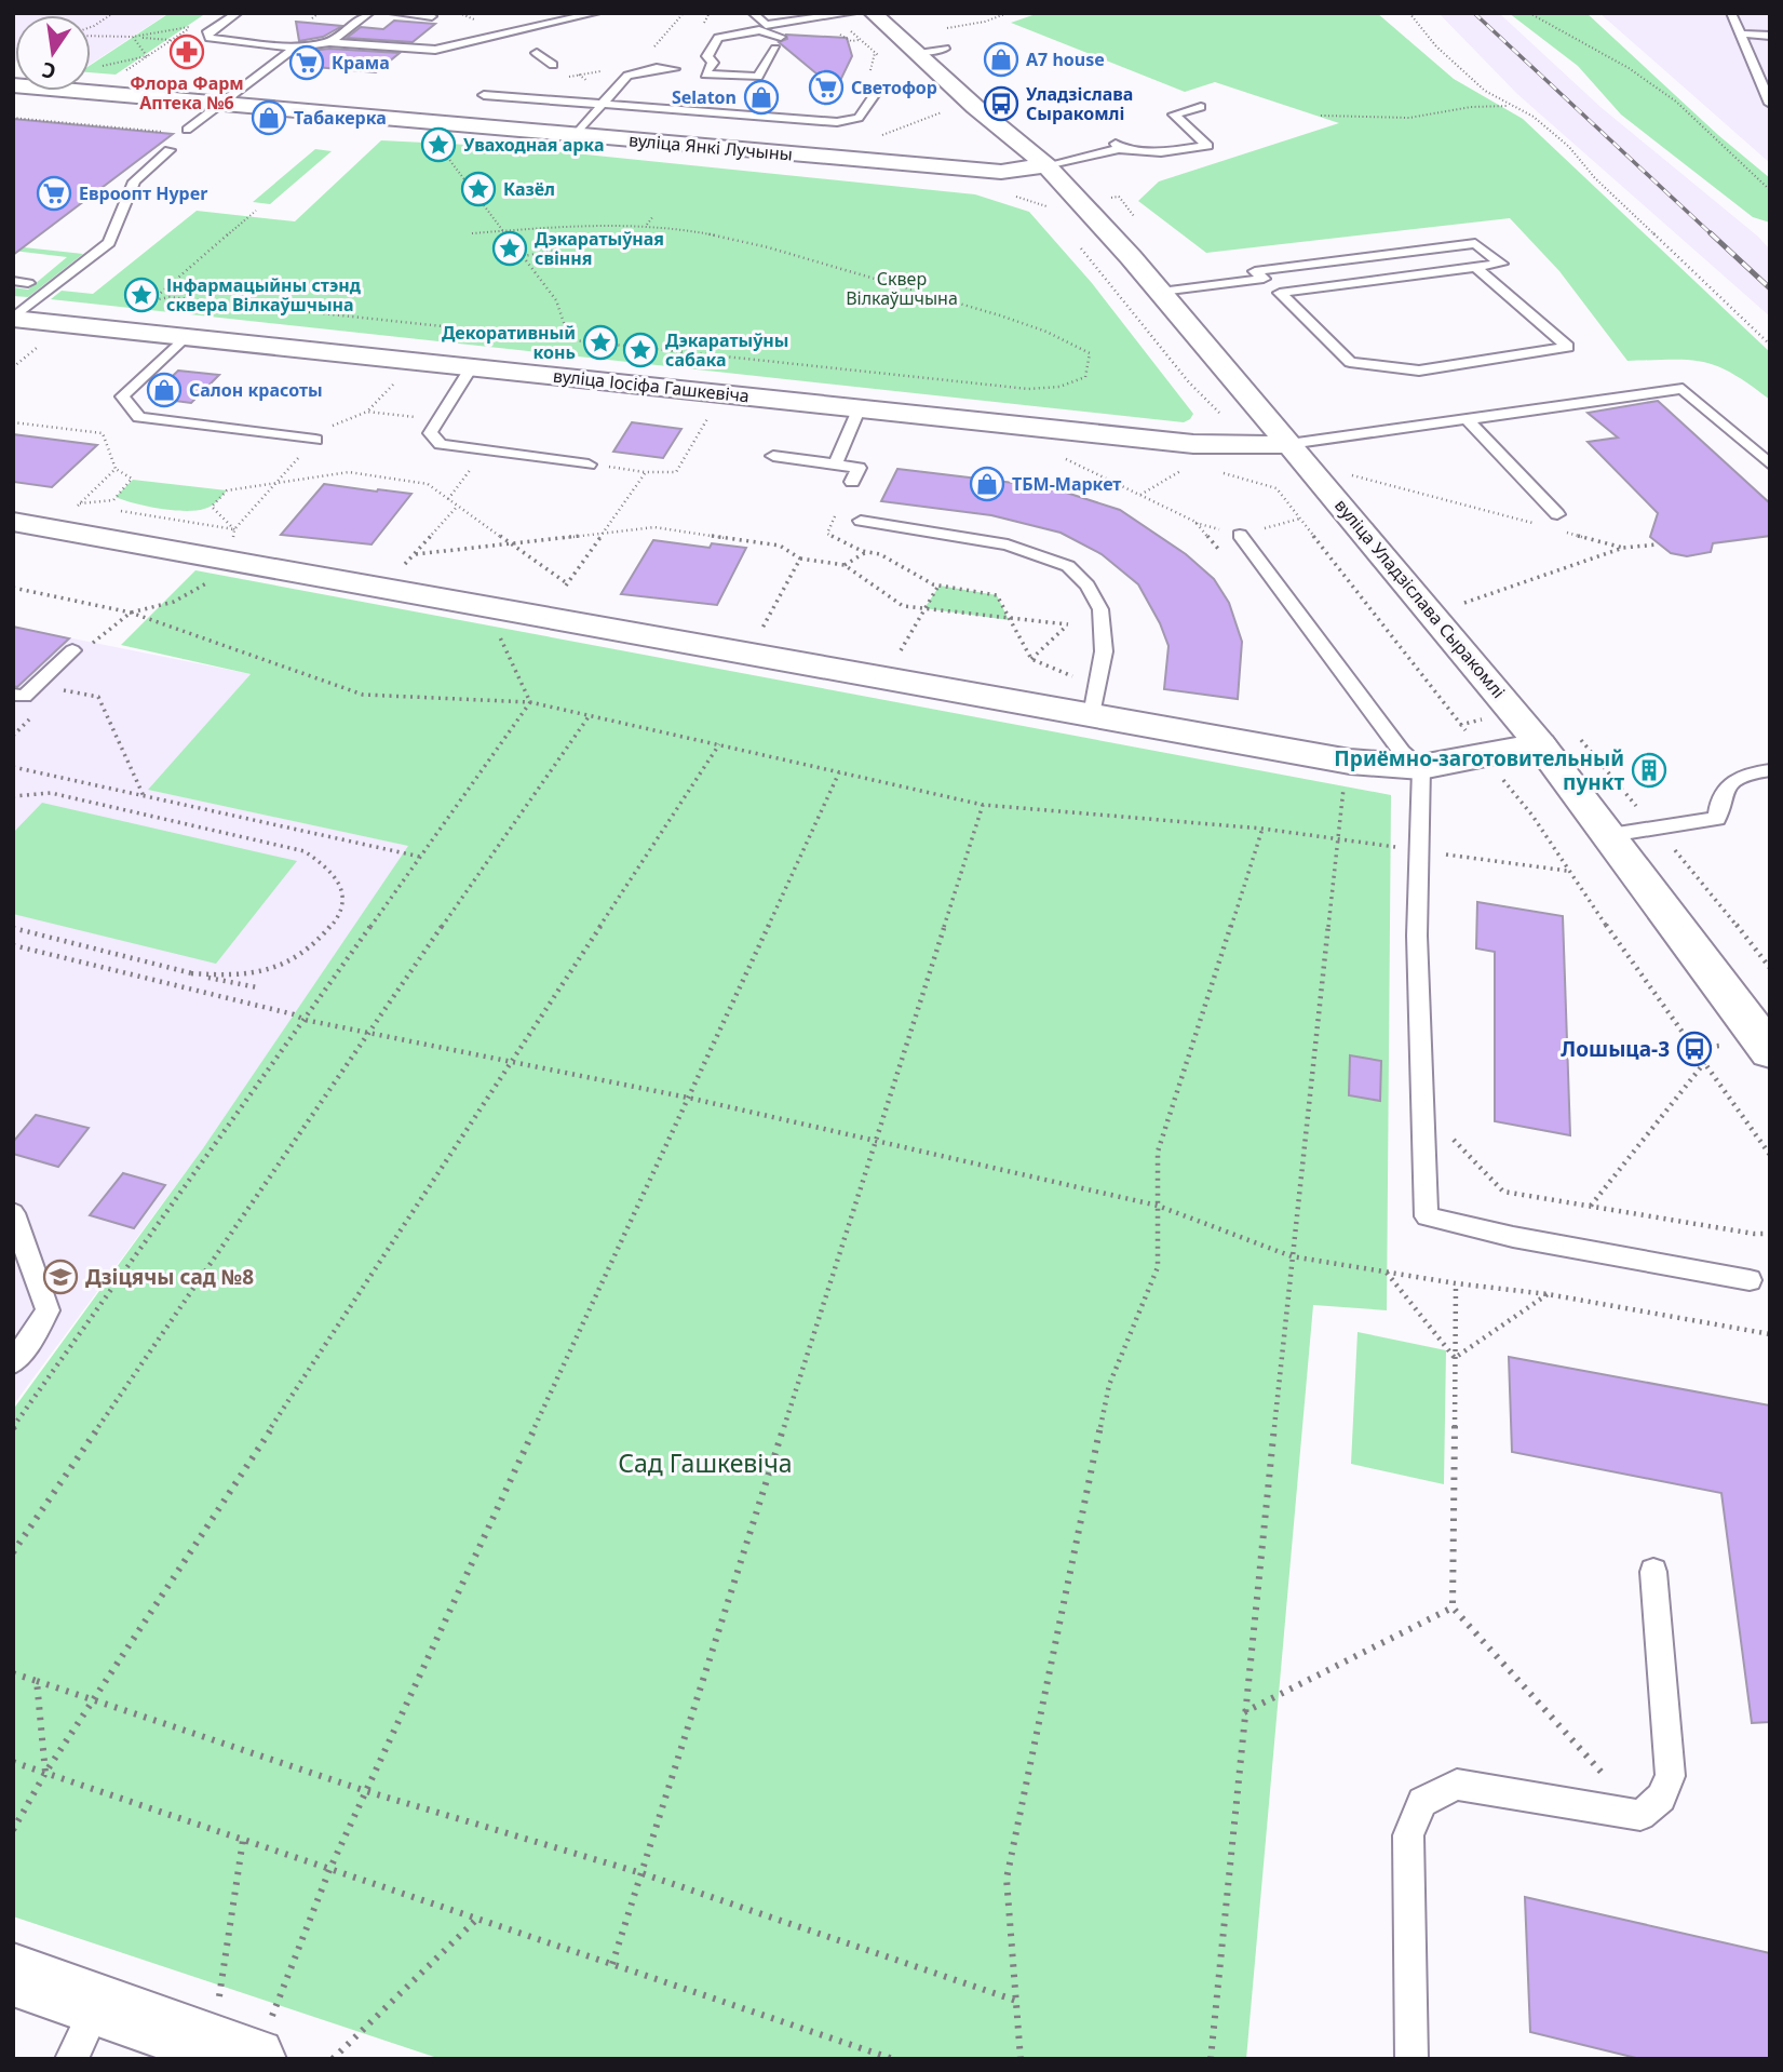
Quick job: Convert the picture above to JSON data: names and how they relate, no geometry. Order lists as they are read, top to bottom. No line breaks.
{"streets":{"street":["вуліца Янкі Лучыны","вуліца Іосіфа Гашкевіча","вуліца Уладзіслава Сыракомлі"]},"crossings":[["вуліца Янкі Лучыны","вуліца Уладзіслава Сыракомлі"],["вуліца Іосіфа Гашкевіча","вуліца Уладзіслава Сыракомлі"]],"parks":["Сквер Вілкаўшчына","Сад Гашкевіча"],"places":{"pharmacy":["Флора Фарм Аптека №6"],"shop":["A7 house","Selaton","Табакерка","Салон красоты","ТБМ-Маркет"],"supermarket":["Крама","Светофор","Евроопт Hyper"],"bus stop":["Уладзіслава Сыракомлі","Лошыца-3"],"place":["Уваходная арка","Казёл","Дэкаратыўная свіння","Інфармацыйны стэнд сквера Вілкаўшчына","Декоративный конь","Дэкаратыўны сабака"],"building":["Приёмно-заготовительный пункт"],"school or university":["Дзіцячы сад №8"]},"north":"bottom"}
